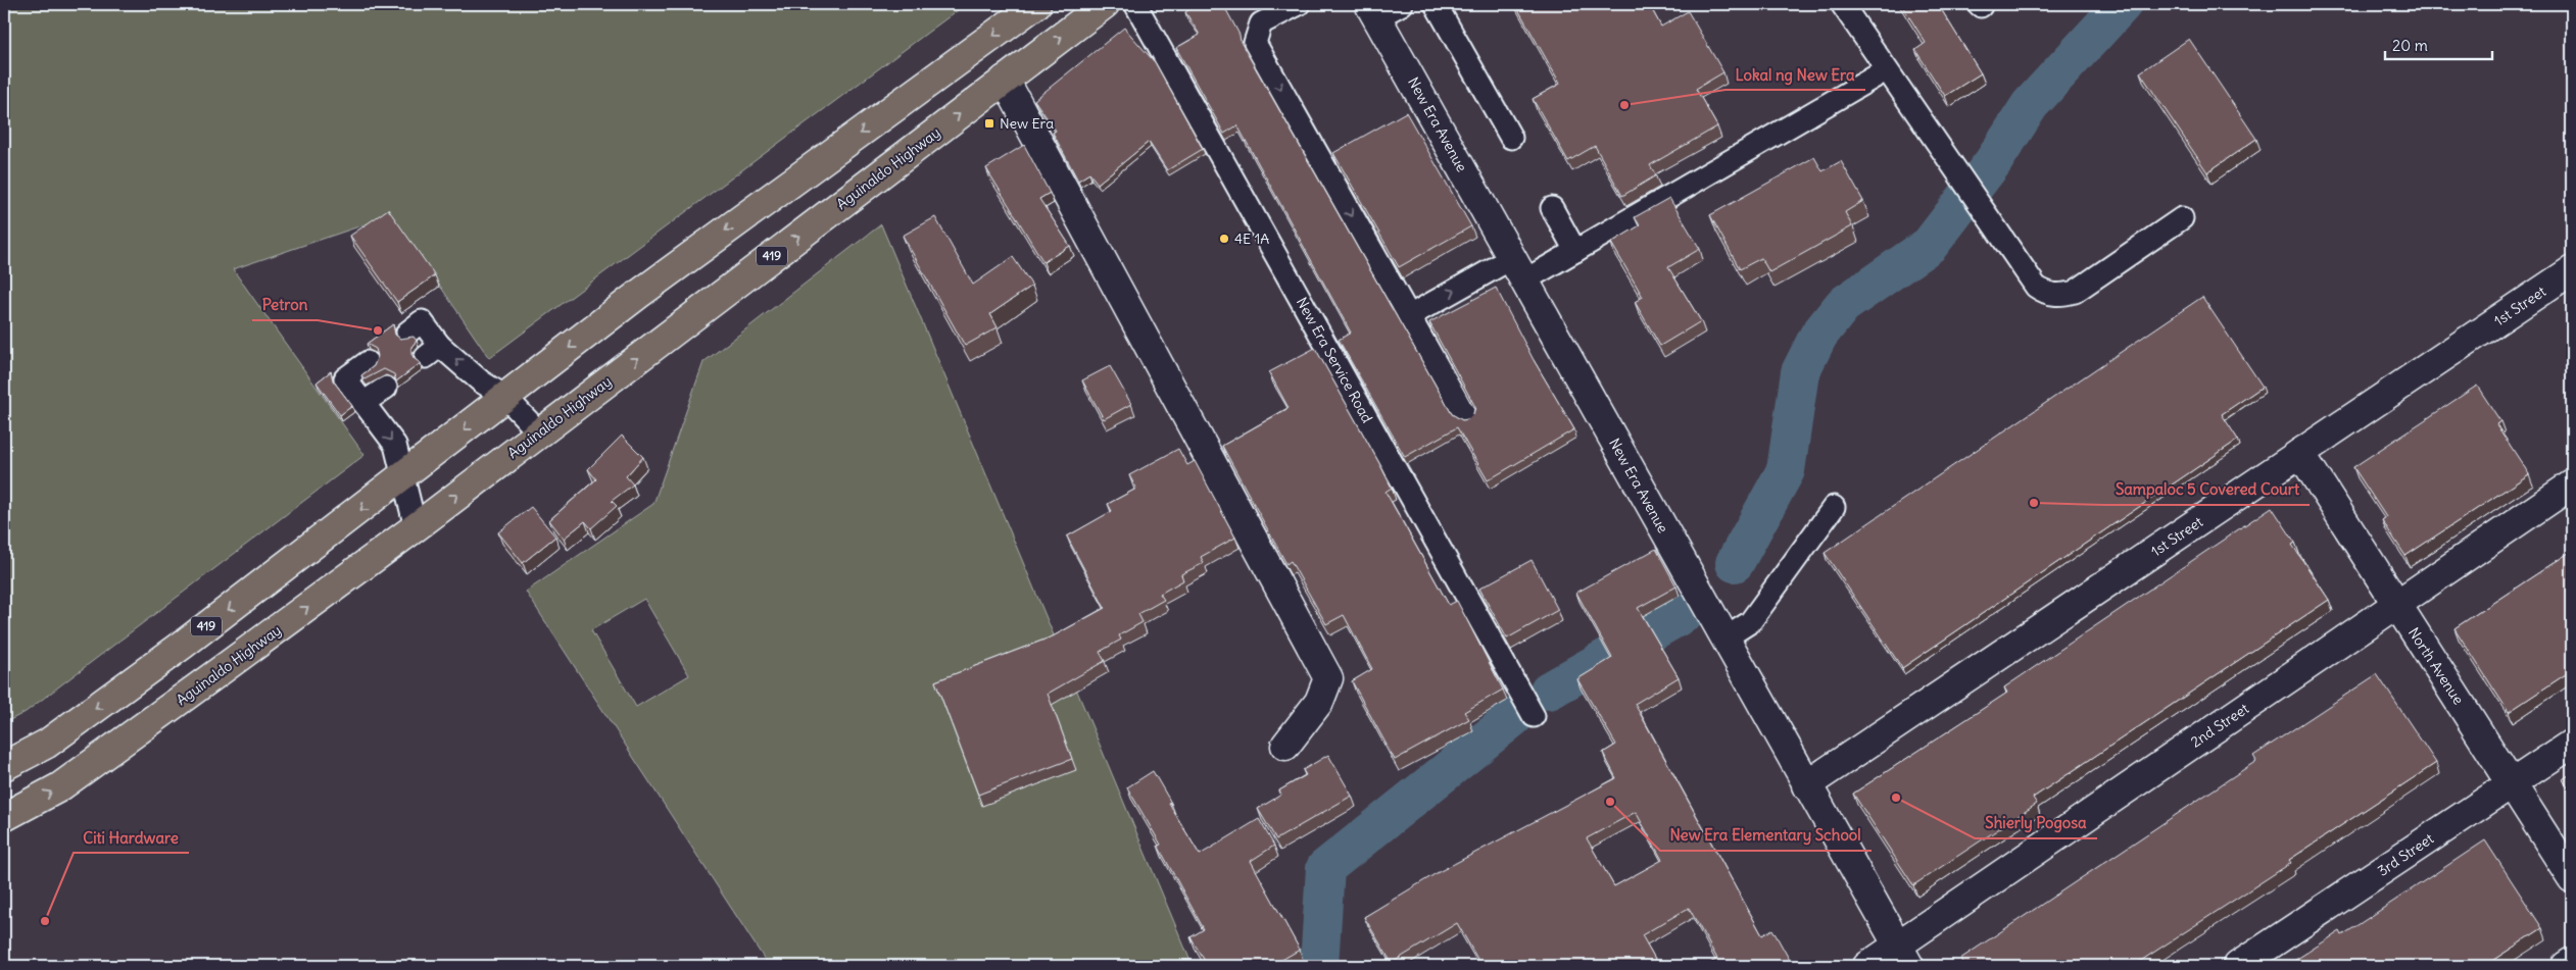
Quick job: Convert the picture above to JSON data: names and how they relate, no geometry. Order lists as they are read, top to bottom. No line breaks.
{"streets":{"main road":["Aguinaldo Highway","419"],"street":["New Era Avenue","1st Street","North Avenue","2nd Street","3rd Street"],"lane":["New Era Service Road"]},"crossings":[["New Era Avenue","1st Street"],["New Era Avenue","2nd Street"],["1st Street","North Avenue"],["North Avenue","2nd Street"],["North Avenue","3rd Street"]],"places":{"other":["Lokal ng New Era","4E 1A","Petron","Sampaloc 5 Covered Court","Shierly Pogosa","New Era Elementary School","Citi Hardware"],"transit":["New Era"]},"scale_bar":"20 m"}
